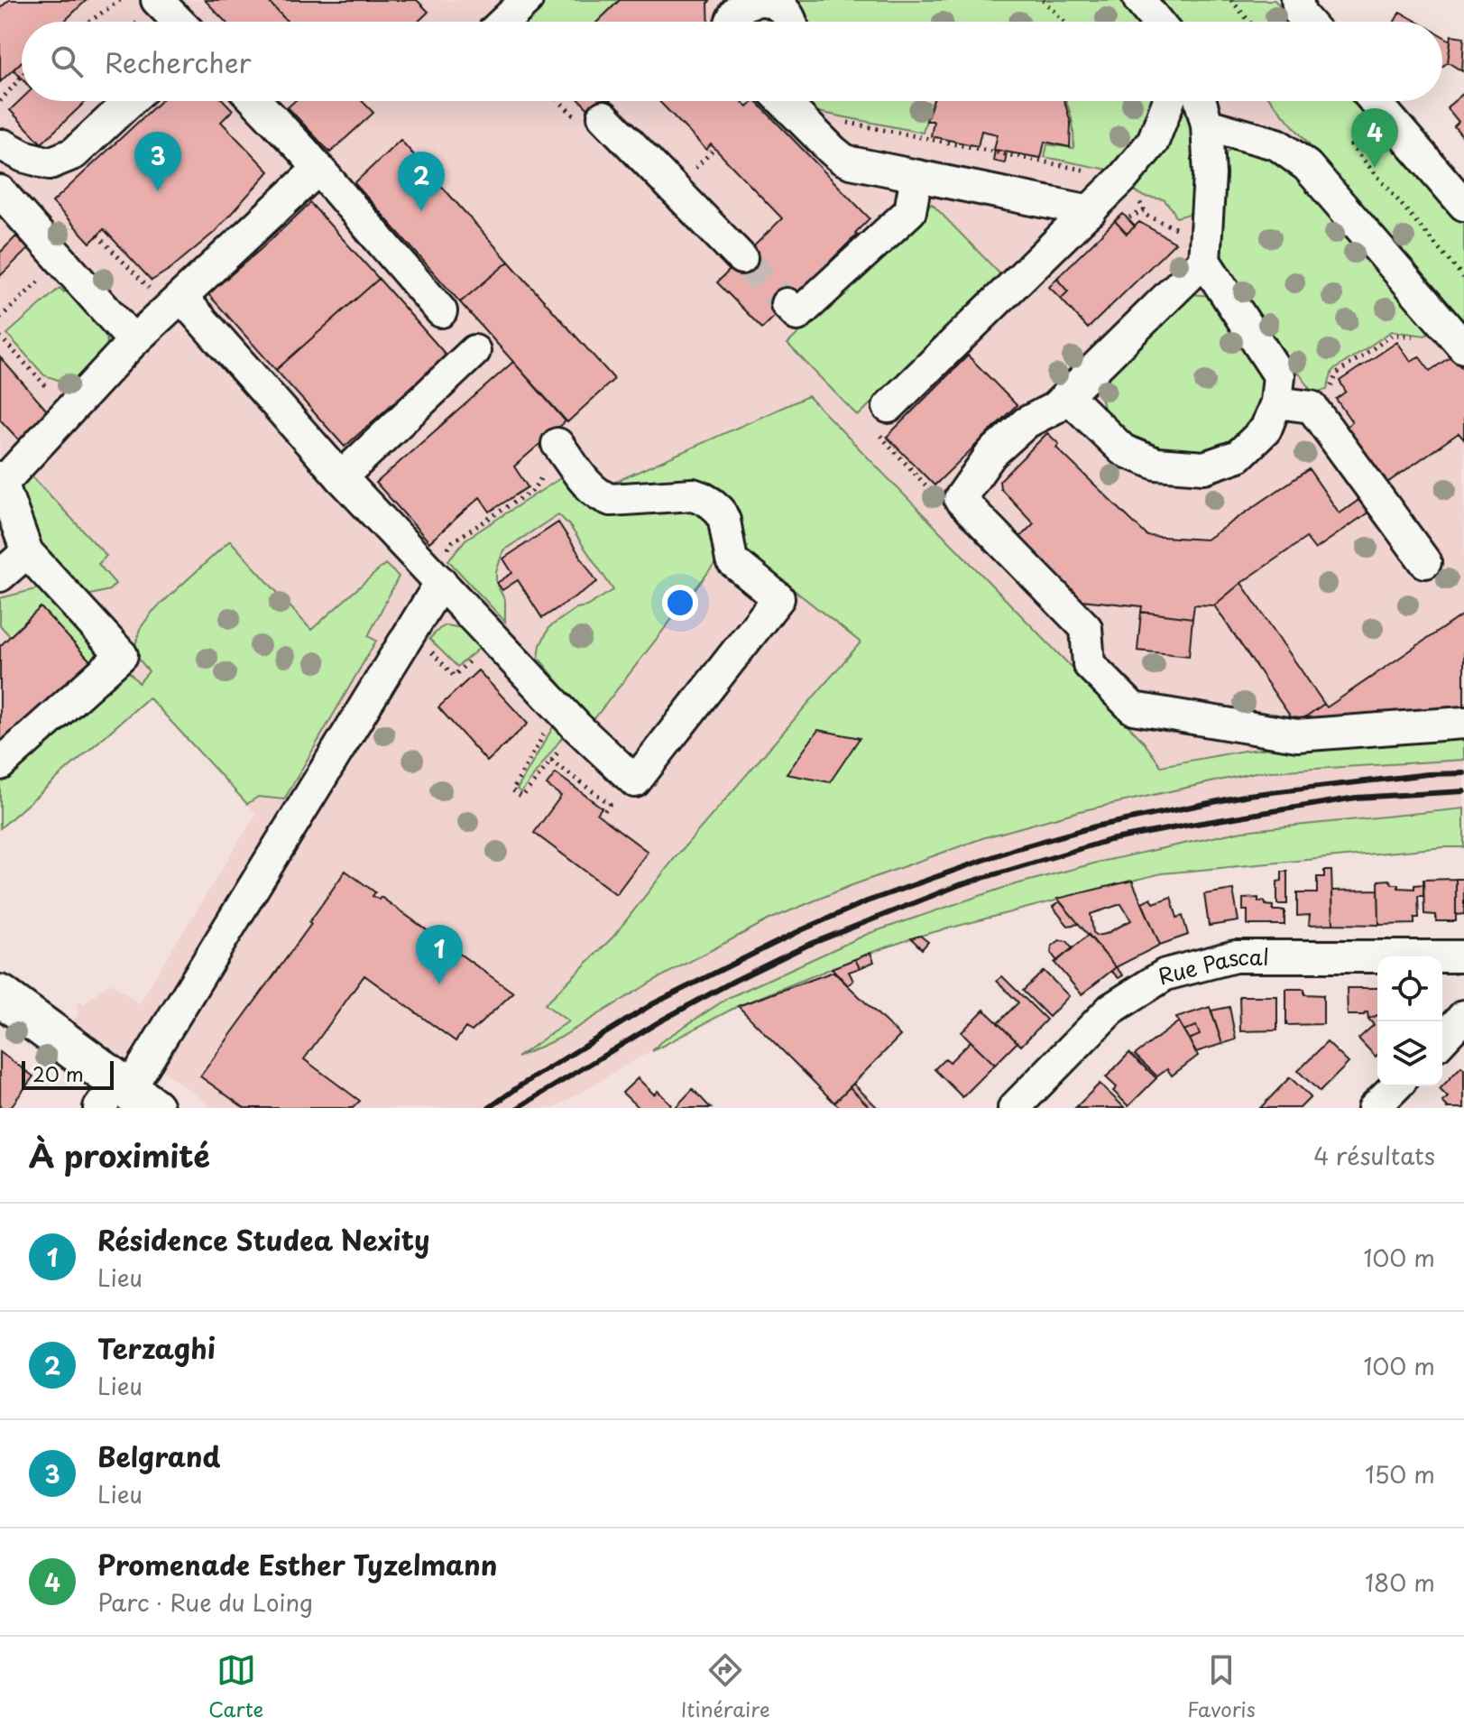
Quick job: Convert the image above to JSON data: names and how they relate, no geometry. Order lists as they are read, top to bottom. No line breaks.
{"streets":{"street":["Rue Pascal"]},"scale_bar":"20 m","page":{"search":"Rechercher","pins":["4","3","2","1"],"scale":"20 m","heading":["À proximité","4 résultats"],"list":[{"mark":"1","name":"Résidence Studea Nexity","note":"Lieu","value":"100 m"},{"mark":"2","name":"Terzaghi","note":"Lieu","value":"100 m"},{"mark":"3","name":"Belgrand","note":"Lieu","value":"150 m"},{"mark":"4","name":"Promenade Esther Tyzelmann","note":"Parc · Rue du Loing","value":"180 m"}],"nav":["Carte","Itinéraire","Favoris"]}}
